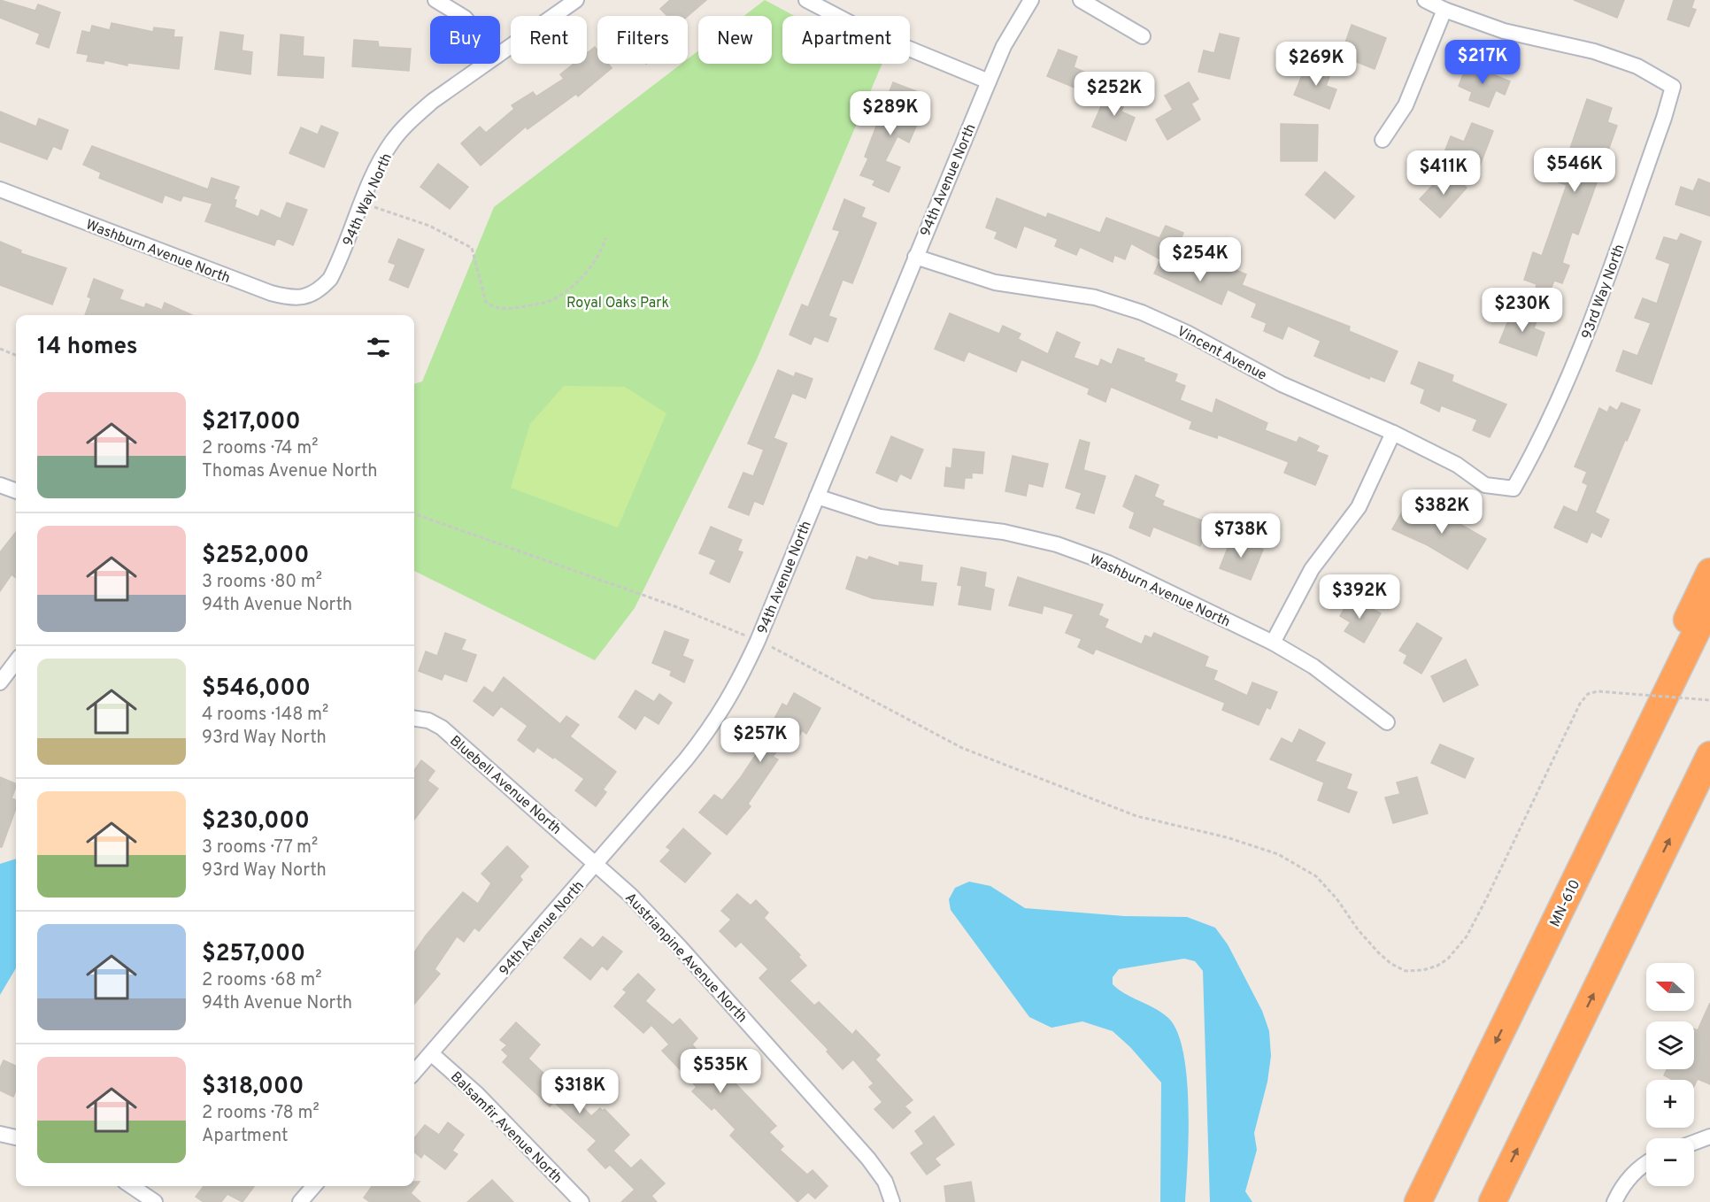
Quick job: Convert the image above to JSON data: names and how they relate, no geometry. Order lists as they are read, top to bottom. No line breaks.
{"streets":{"highway":["MN-610"],"street":["94th Avenue North","94th Way North","Washburn Avenue North","93rd Way North","Vincent Avenue","Bluebell Avenue North","Austrianpine Avenue North","Balsamfir Avenue North"]},"crossings":[["94th Avenue North","Washburn Avenue North"],["94th Avenue North","Vincent Avenue"],["94th Avenue North","Bluebell Avenue North"],["94th Avenue North","Austrianpine Avenue North"],["94th Avenue North","Balsamfir Avenue North"],["94th Way North","Washburn Avenue North"],["93rd Way North","Vincent Avenue"],["Bluebell Avenue North","Austrianpine Avenue North"]],"parks":["Royal Oaks Park"],"north":"left","page":{"chip":["Buy","Rent","Filters","New","Apartment"],"price":["$217K","$269K","$252K","$289K","$546K","$411K","$254K","$230K","$382K","$738K","$392K","$257K","$535K","$318K"],"heading":"14 homes","list":[{"name":"$217,000","note":"2 rooms · 74 m² · Thomas Avenue North"},{"name":"$252,000","note":"3 rooms · 80 m² · 94th Avenue North"},{"name":"$546,000","note":"4 rooms · 148 m² · 93rd Way North"},{"name":"$230,000","note":"3 rooms · 77 m² · 93rd Way North"},{"name":"$257,000","note":"2 rooms · 68 m² · 94th Avenue North"},{"name":"$318,000","note":"2 rooms · 78 m² · Apartment"}],"map_buttons":["+","−"]}}
